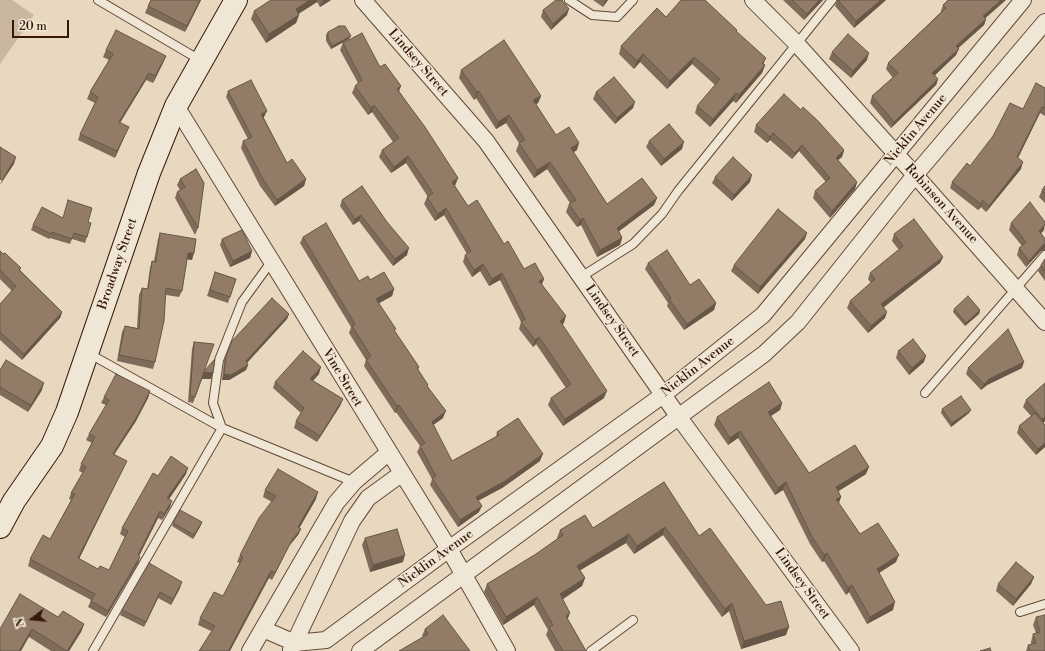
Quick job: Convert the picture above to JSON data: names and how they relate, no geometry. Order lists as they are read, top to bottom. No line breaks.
{"streets":{"main road":["Broadway Street"],"street":["Lindsey Street","Nicklin Avenue","Robinson Avenue","Vine Street"]},"crossings":[["Lindsey Street","Nicklin Avenue"],["Nicklin Avenue","Robinson Avenue"],["Nicklin Avenue","Vine Street"],["Broadway Street","Vine Street"]],"scale_bar":"20 m","north":"left"}
